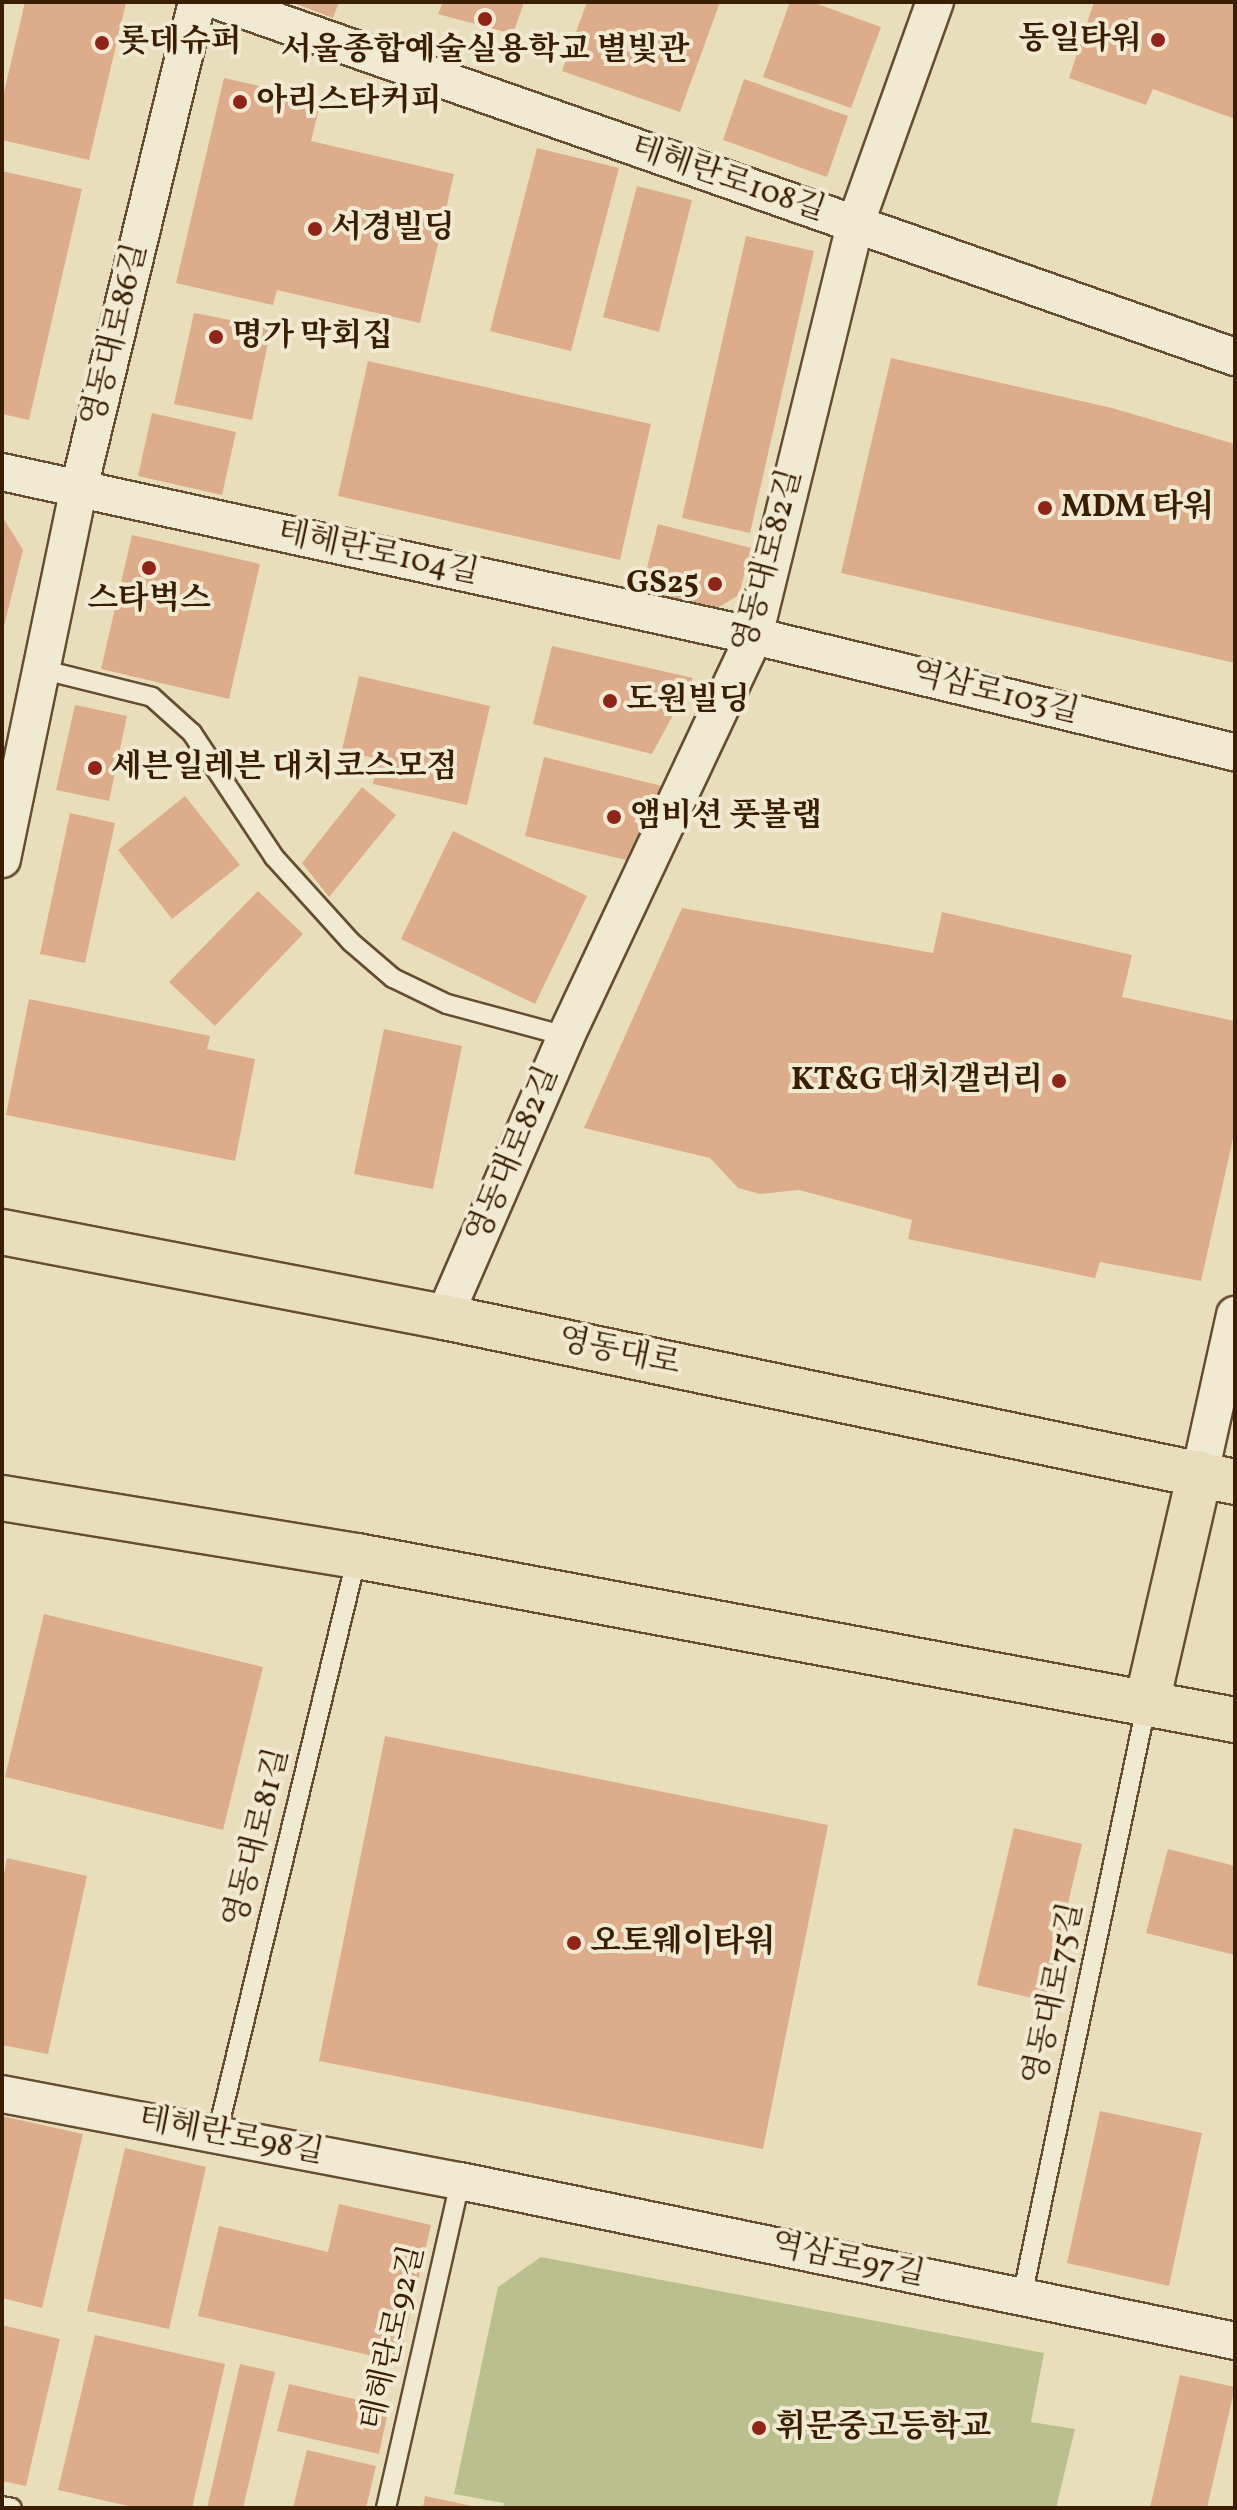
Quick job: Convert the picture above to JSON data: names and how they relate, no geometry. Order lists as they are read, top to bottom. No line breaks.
{"streets":{"main road":["영동대로"],"street":["테헤란로108길","영동대로86길","테헤란로104길","영동대로82길","역삼로103길","테헤란로98길","역삼로97길"],"lane":["영동대로81길","영동대로75길","테헤란로92길"]},"crossings":[["테헤란로108길","영동대로82길"],["영동대로86길","테헤란로104길"],["테헤란로104길","영동대로82길"],["테헤란로104길","역삼로103길"],["영동대로82길","역삼로103길"],["영동대로82길","영동대로"],["영동대로81길","테헤란로98길"],["영동대로75길","역삼로97길"],["테헤란로98길","역삼로97길"],["테헤란로98길","테헤란로92길"],["역삼로97길","테헤란로92길"]],"places":["서울종합예술실용학교 별빛관","동일타워","롯데슈퍼","아리스타커피","서경빌딩","명가 막회집","MDM 타워","스타벅스","GS25","도원빌딩","세븐일레븐 대치코스모점","앰비션 풋볼랩","KT&G 대치갤러리","오토웨이타워","휘문중고등학교"]}
